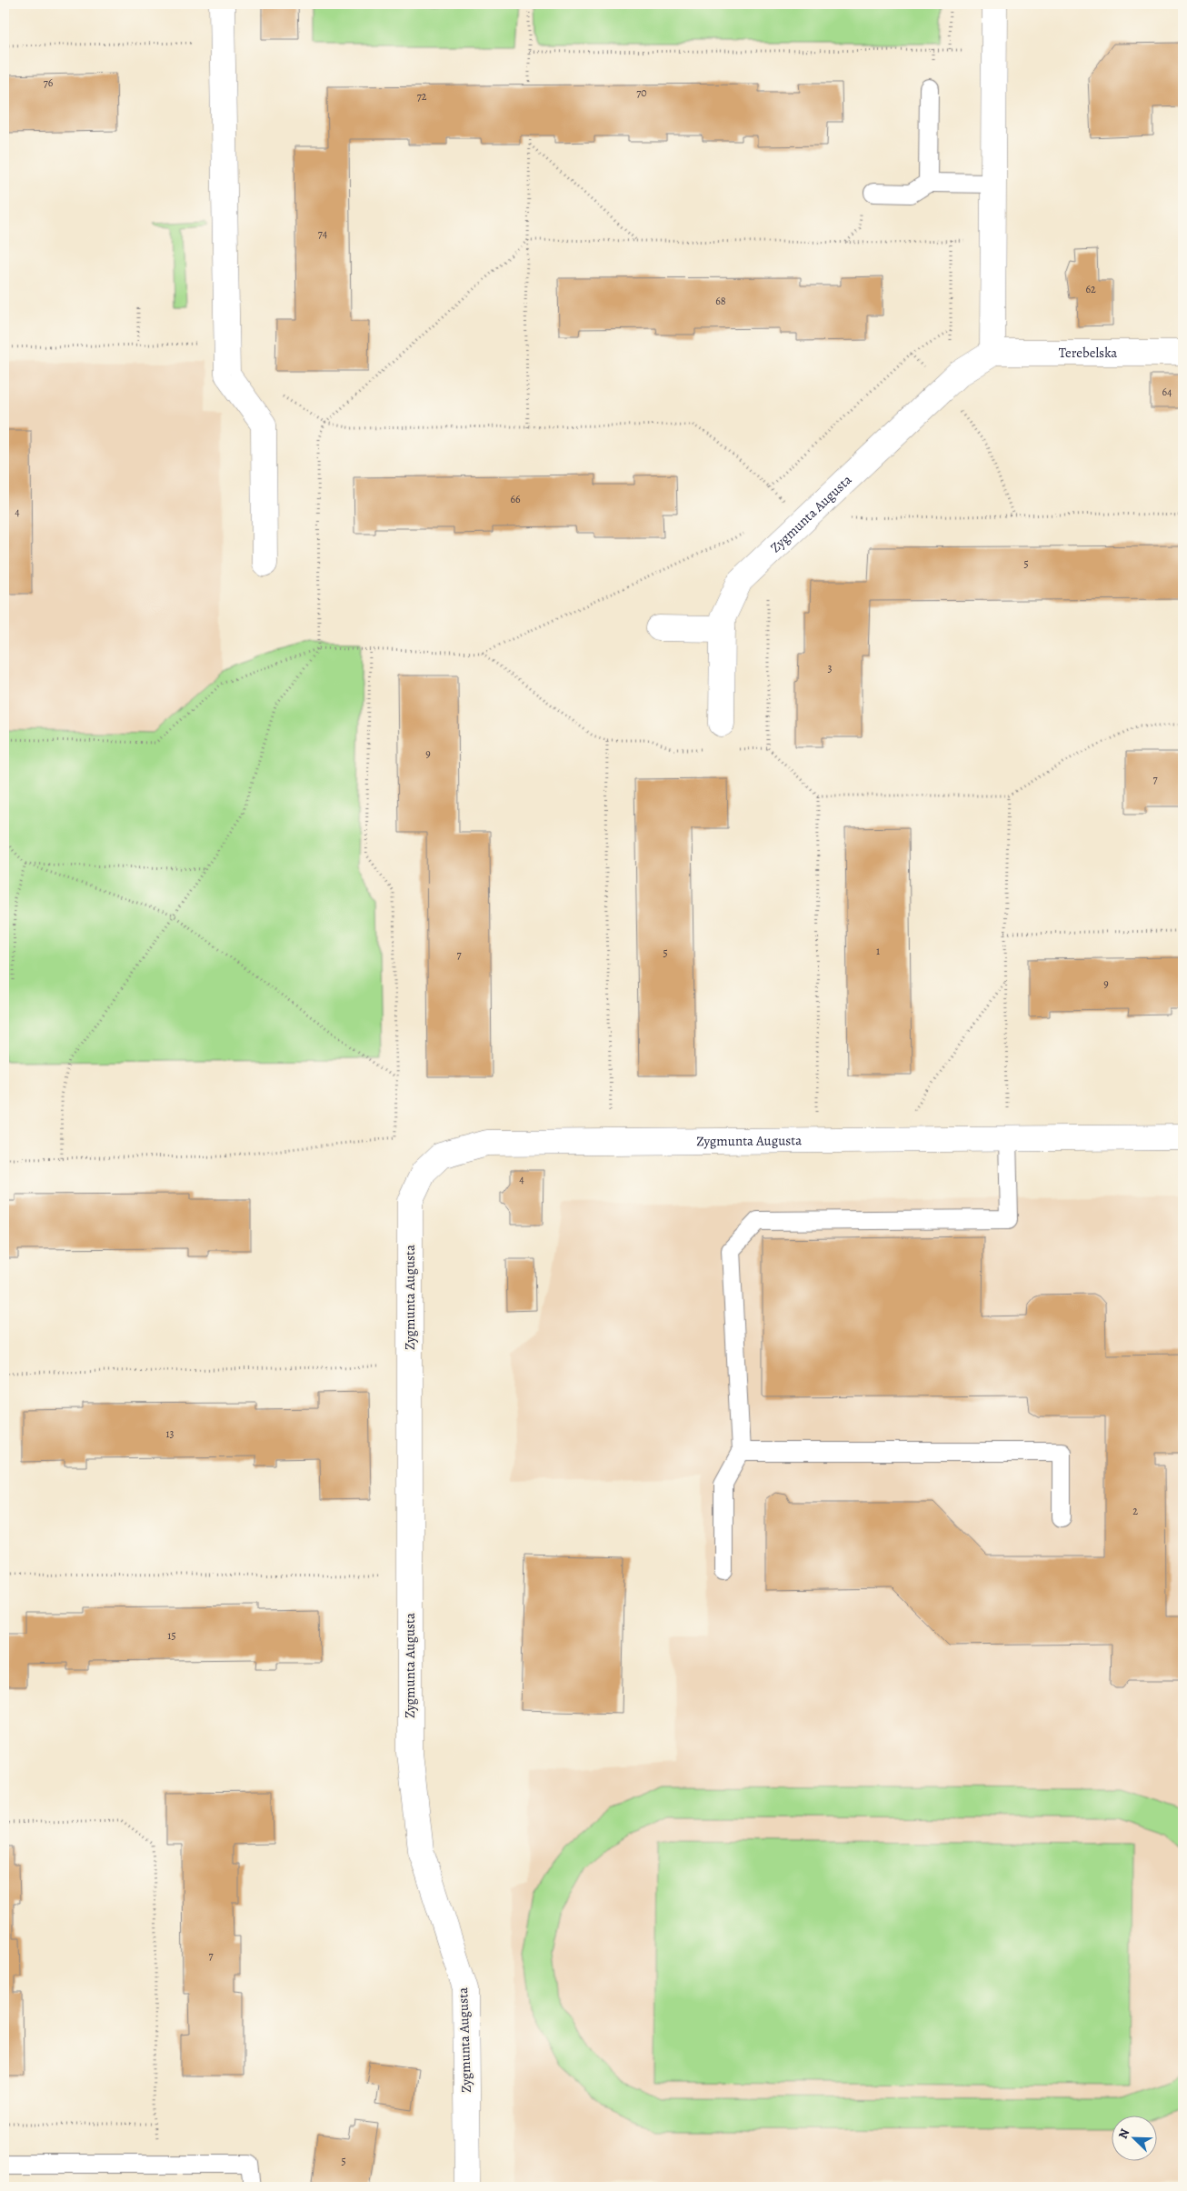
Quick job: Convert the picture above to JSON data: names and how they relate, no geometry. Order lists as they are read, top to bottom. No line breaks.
{"streets":{"street":["Terebelska","Zygmunta Augusta"]},"crossings":[["Terebelska","Zygmunta Augusta"]],"house_numbers":["76","70","72","74","62","68","64","66","4","5","3","9","7","1","5","7","9","4","13","2","15","7","5"],"north":"top left"}
